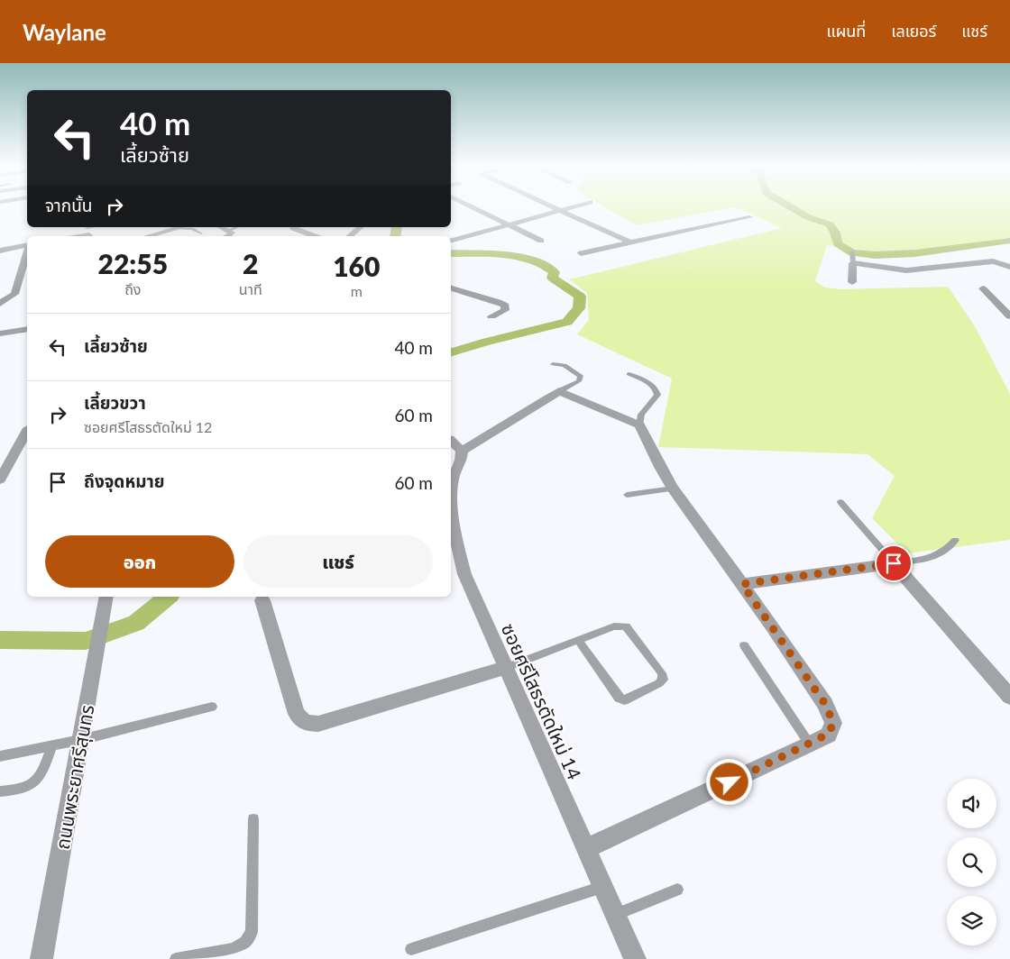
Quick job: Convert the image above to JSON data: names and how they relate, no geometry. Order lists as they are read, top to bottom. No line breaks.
{"streets":{"street":["ซอยศรีโสธรตัดใหม่ 14","ถนนพระยาศรีสุนทร"]},"page":{"header":"Waylane","nav":["แผนที่","เลเยอร์","แชร์"],"turn":["40 m","เลี้ยวซ้าย"],"then":"จากนั้น","eta":["22:55","ถึง","2","นาที","160","m"],"list":[{"name":"เลี้ยวซ้าย","value":"40 m"},{"name":"เลี้ยวขวา","note":"ซอยศรีโสธรตัดใหม่ 12","value":"60 m"},{"name":"ถึงจุดหมาย","value":"60 m"}],"buttons":["ออก","แชร์"]}}
